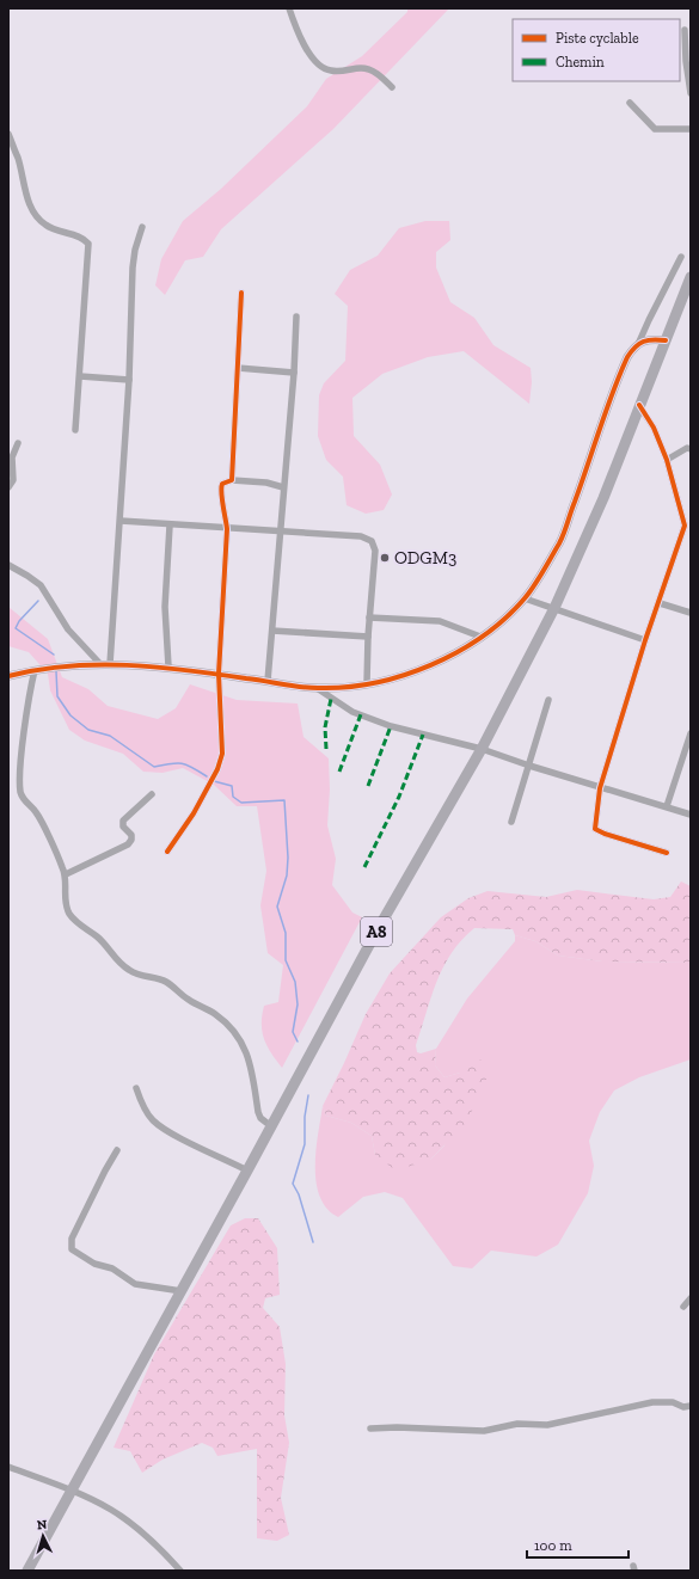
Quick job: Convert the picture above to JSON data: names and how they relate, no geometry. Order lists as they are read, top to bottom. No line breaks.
{"streets":{"main road":["A8"]},"places":["ODGM3"],"legend":["Piste cyclable","Chemin"],"scale_bar":"100 m","north":"top"}
